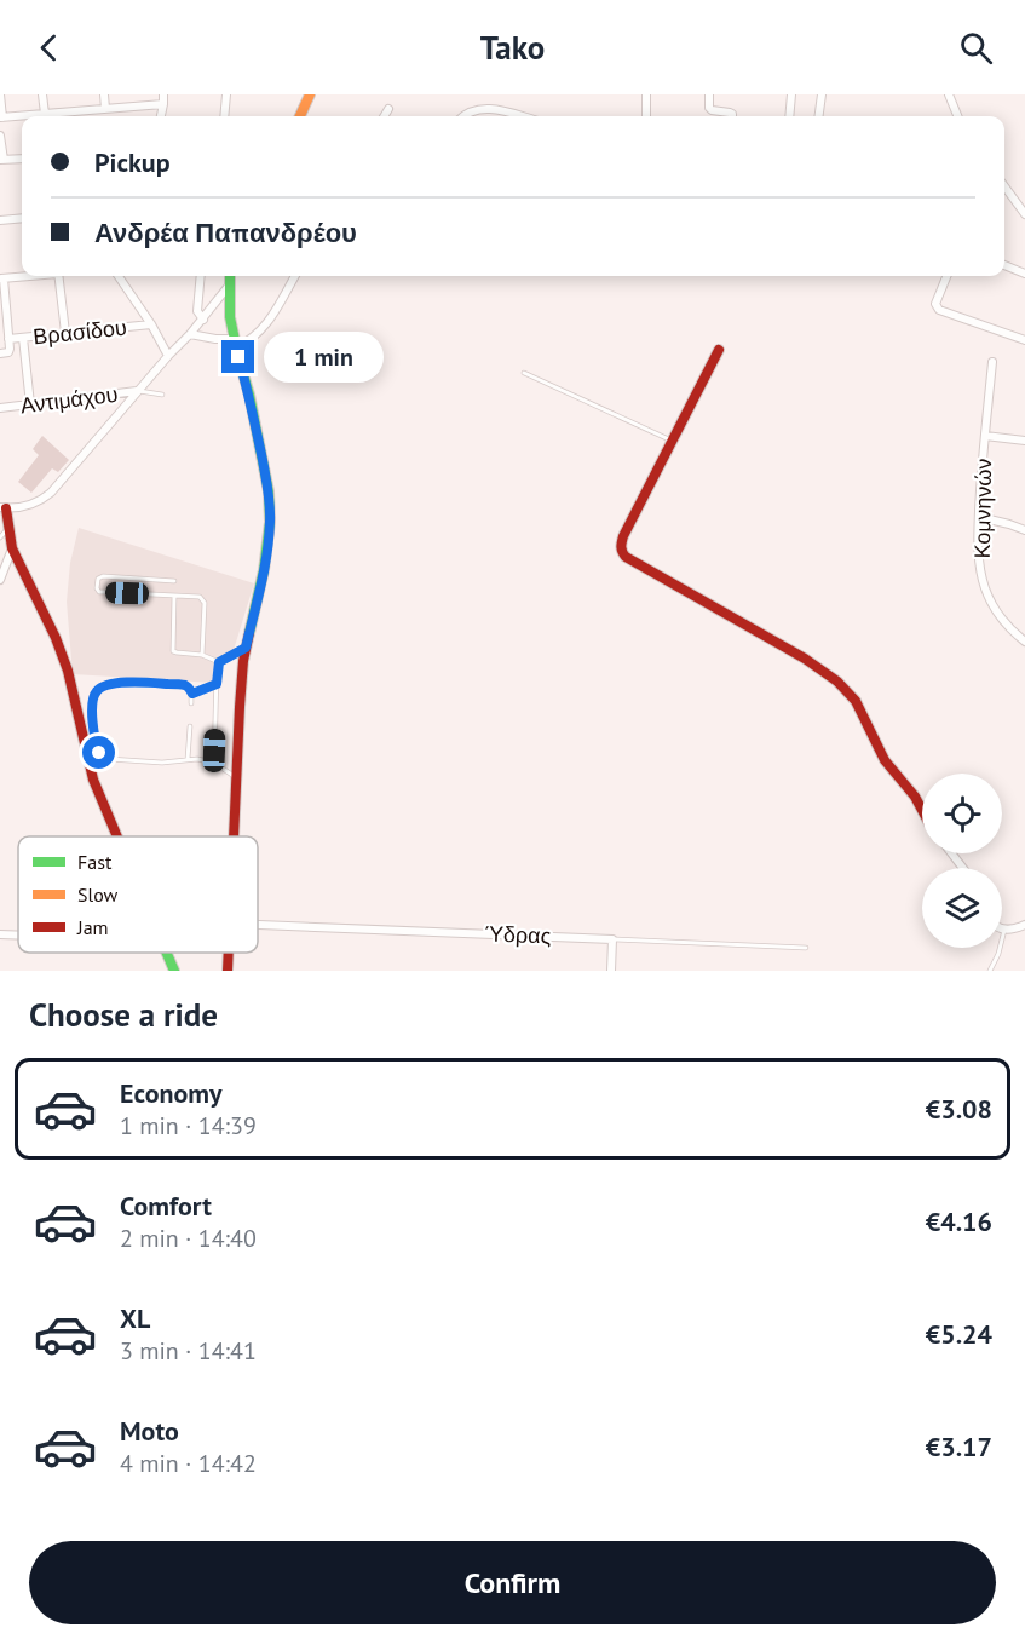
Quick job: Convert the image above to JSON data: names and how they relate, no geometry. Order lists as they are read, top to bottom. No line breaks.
{"streets":{"street":["Βρασίδου","Αντιμάχου","Κομνηνών","Ύδρας"]},"legend":["Fast","Slow","Jam"],"page":{"header":"Tako","banner":["Pickup","Ανδρέα Παπανδρέου"],"bubble":"1 min","heading":"Choose a ride","list":[{"name":"Economy","note":"1 min · 14:39","value":"€3.08"},{"name":"Comfort","note":"2 min · 14:40","value":"€4.16"},{"name":"XL","note":"3 min · 14:41","value":"€5.24"},{"name":"Moto","note":"4 min · 14:42","value":"€3.17"}],"buttons":"Confirm"}}
